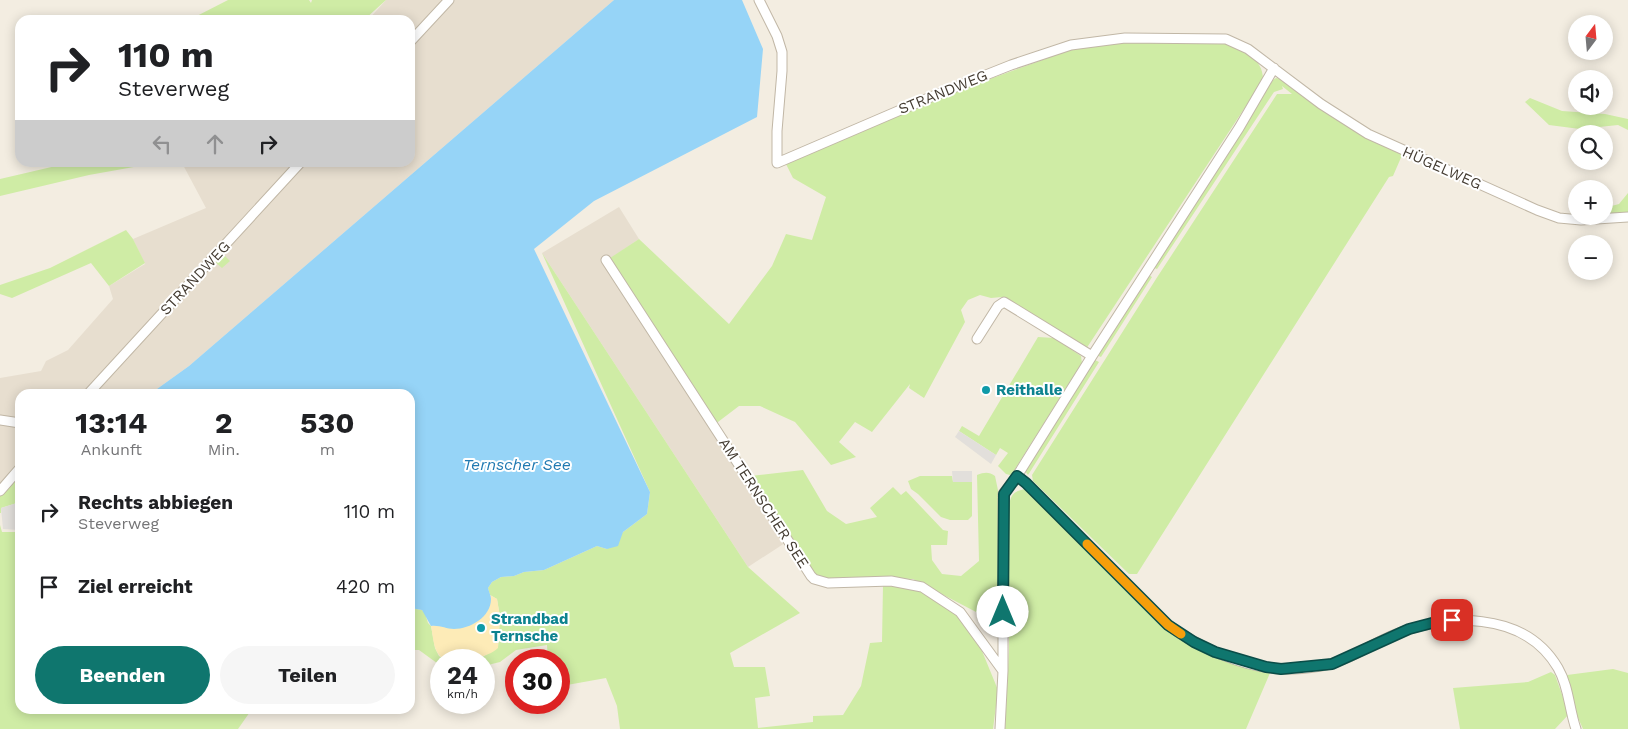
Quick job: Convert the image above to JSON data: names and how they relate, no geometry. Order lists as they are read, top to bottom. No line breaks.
{"streets":{"street":["STRANDWEG","HÜGELWEG","AM TERNSCHER SEE"]},"crossings":[["STRANDWEG","HÜGELWEG"]],"water":["Ternscher See"],"places":["Reithalle","Strandbad Ternsche"],"north":"top","page":{"map_buttons":["+","−"],"turn":["110 m","Steverweg"],"eta":["13:14","Ankunft","2","Min.","530","m"],"list":[{"name":"Rechts abbiegen","note":"Steverweg","value":"110 m"},{"name":"Ziel erreicht","value":"420 m"}],"buttons":["Beenden","Teilen"],"speed":"24 km/h","limit":"30"}}
